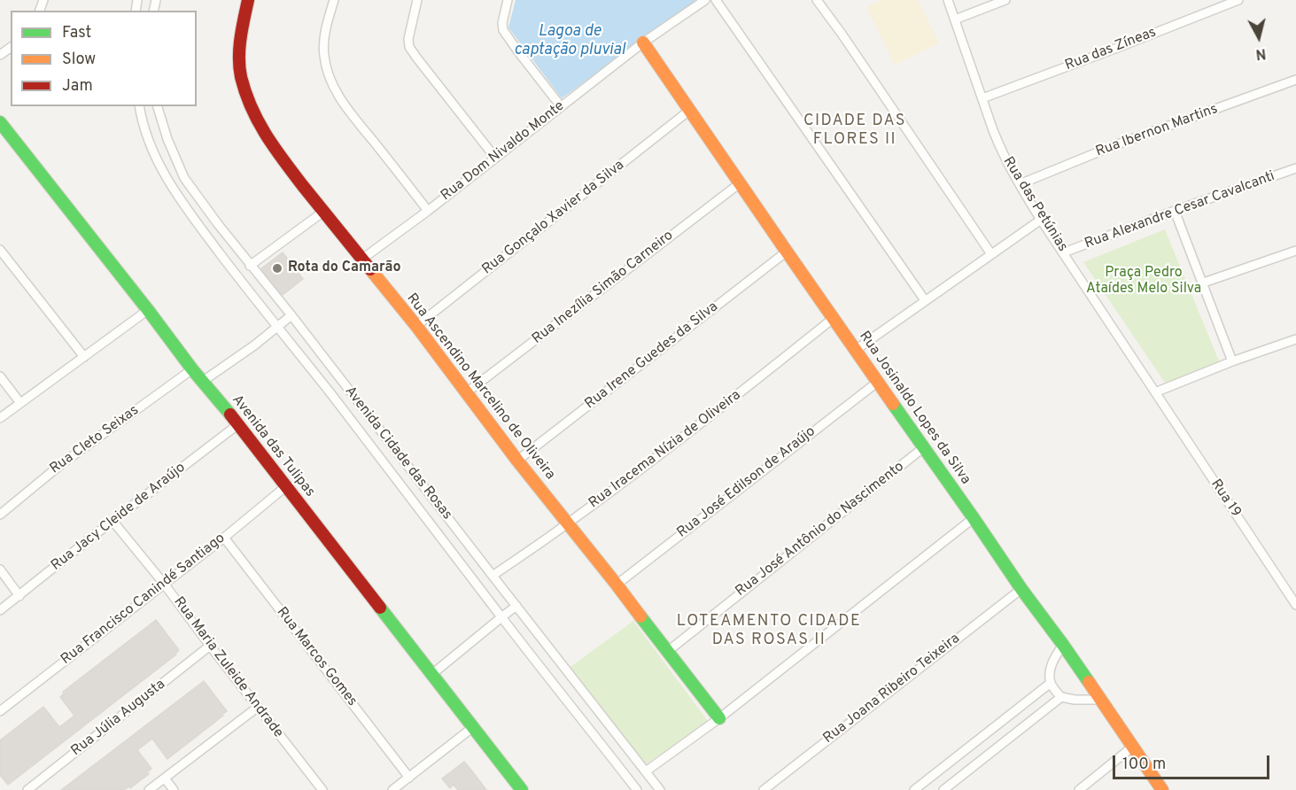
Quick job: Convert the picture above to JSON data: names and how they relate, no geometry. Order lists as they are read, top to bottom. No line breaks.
{"streets":{"street":["Rua das Zíneas","Rua Ibernon Martins","Rua Dom Nivaldo Monte","Rua das Petúnias","Rua Alexandre Cesar Cavalcanti","Rua Gonçalo Xavier da Silva","Rua Inezília Simão Carneiro","Rua Irene Guedes da Silva","Rua Ascendino Marcelino de Oliveira","Rua Josinaldo Lopes da Silva","Rua Cleto Seixas","Avenida das Tulipas","Rua Iracema Nízia de Oliveira","Avenida Cidade das Rosas","Rua José Edilson de Araújo","Rua 19","Rua Jacy Cleide de Araújo","Rua José Antônio do Nascimento","Rua Francisco Canindé Santiago","Rua Marcos Gomes","Rua Maria Zuleide Andrade","Rua Joana Ribeiro Teixeira","Rua Júlia Augusta"]},"crossings":[["Rua das Zíneas","Rua das Petúnias"],["Rua Ibernon Martins","Rua das Petúnias"],["Rua Dom Nivaldo Monte","Rua Ascendino Marcelino de Oliveira"],["Rua Dom Nivaldo Monte","Rua Josinaldo Lopes da Silva"],["Rua das Petúnias","Rua Alexandre Cesar Cavalcanti"],["Rua das Petúnias","Rua 19"],["Rua Gonçalo Xavier da Silva","Rua Ascendino Marcelino de Oliveira"],["Rua Gonçalo Xavier da Silva","Rua Josinaldo Lopes da Silva"],["Rua Inezília Simão Carneiro","Rua Ascendino Marcelino de Oliveira"],["Rua Inezília Simão Carneiro","Rua Josinaldo Lopes da Silva"],["Rua Irene Guedes da Silva","Rua Ascendino Marcelino de Oliveira"],["Rua Irene Guedes da Silva","Rua Josinaldo Lopes da Silva"],["Rua Ascendino Marcelino de Oliveira","Rua Iracema Nízia de Oliveira"],["Rua Ascendino Marcelino de Oliveira","Rua José Edilson de Araújo"],["Rua Ascendino Marcelino de Oliveira","Rua José Antônio do Nascimento"],["Rua Josinaldo Lopes da Silva","Rua Iracema Nízia de Oliveira"],["Rua Josinaldo Lopes da Silva","Rua José Edilson de Araújo"],["Rua Josinaldo Lopes da Silva","Rua José Antônio do Nascimento"],["Rua Josinaldo Lopes da Silva","Rua Joana Ribeiro Teixeira"],["Rua Cleto Seixas","Avenida das Tulipas"],["Avenida das Tulipas","Rua Jacy Cleide de Araújo"],["Avenida das Tulipas","Rua Francisco Canindé Santiago"],["Rua Iracema Nízia de Oliveira","Avenida Cidade das Rosas"],["Rua Jacy Cleide de Araújo","Rua Maria Zuleide Andrade"],["Rua Francisco Canindé Santiago","Rua Marcos Gomes"],["Rua Francisco Canindé Santiago","Rua Maria Zuleide Andrade"],["Rua Maria Zuleide Andrade","Rua Júlia Augusta"]],"districts":["CIDADE DAS FLORES II","LOTEAMENTO CIDADE DAS ROSAS II"],"water":["Lagoa de captação pluvial"],"parks":["Praça Pedro Ataídes Melo Silva"],"places":["Rota do Camarão"],"legend":["Fast","Slow","Jam"],"scale_bar":"100 m","north":"bottom"}
